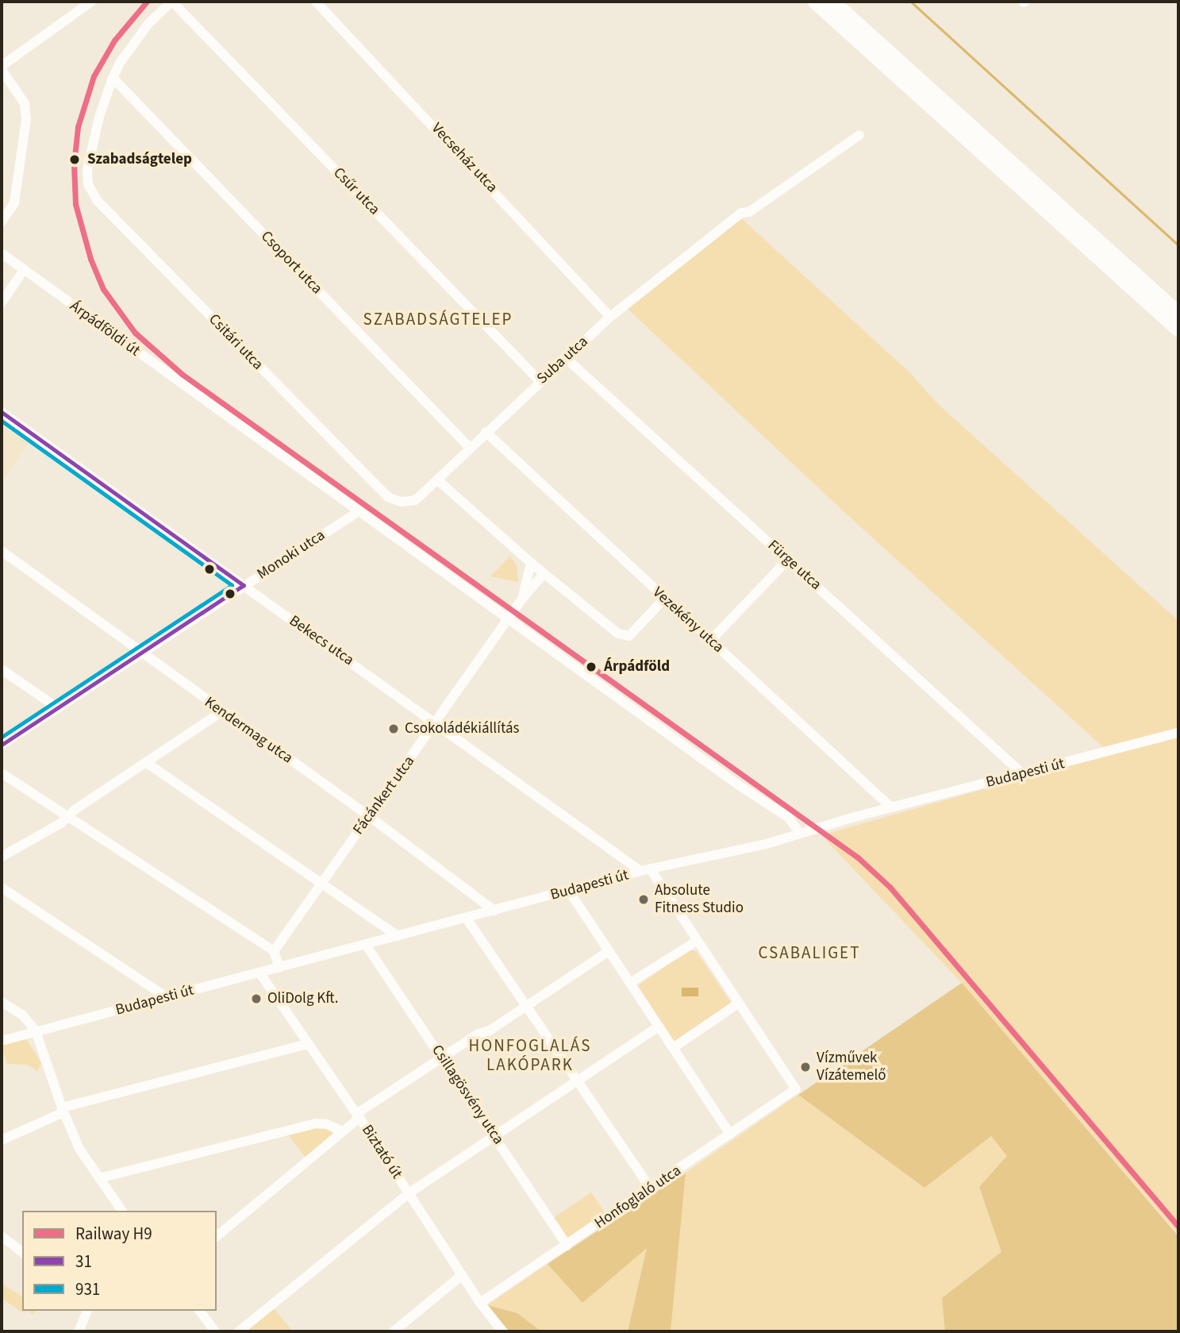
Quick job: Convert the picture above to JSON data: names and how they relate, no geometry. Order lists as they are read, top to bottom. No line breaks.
{"streets":{"street":["Vecseház utca","Csűr utca","Csoport utca","Árpádföldi út","Csitári utca","Suba utca","Monoki utca","Fürge utca","Vezekény utca","Bekecs utca","Kendermag utca","Budapesti út","Fácánkert utca","Csillagösvény utca","Biztató út","Honfoglaló utca"]},"crossings":[["Vecseház utca","Suba utca"],["Csűr utca","Suba utca"],["Csoport utca","Csitári utca"],["Csoport utca","Suba utca"],["Árpádföldi út","Monoki utca"],["Árpádföldi út","Budapesti út"],["Árpádföldi út","Fácánkert utca"],["Csitári utca","Suba utca"],["Suba utca","Fürge utca"],["Suba utca","Vezekény utca"],["Monoki utca","Bekecs utca"],["Monoki utca","Kendermag utca"],["Fürge utca","Budapesti út"],["Vezekény utca","Budapesti út"],["Bekecs utca","Budapesti út"],["Bekecs utca","Fácánkert utca"],["Kendermag utca","Budapesti út"],["Kendermag utca","Fácánkert utca"],["Budapesti út","Csillagösvény utca"],["Budapesti út","Biztató út"],["Csillagösvény utca","Honfoglaló utca"],["Biztató út","Honfoglaló utca"]],"districts":["SZABADSÁGTELEP","CSABALIGET","HONFOGLALÁS LAKÓPARK"],"places":["Szabadságtelep","Árpádföld","Csokoládékiállítás","Absolute Fitness Studio","OliDolg Kft.","Vízművek Vízátemelő"],"lines":["rail line H9","transit line 31","transit line 931"],"legend":["Railway H9","31","931"]}
